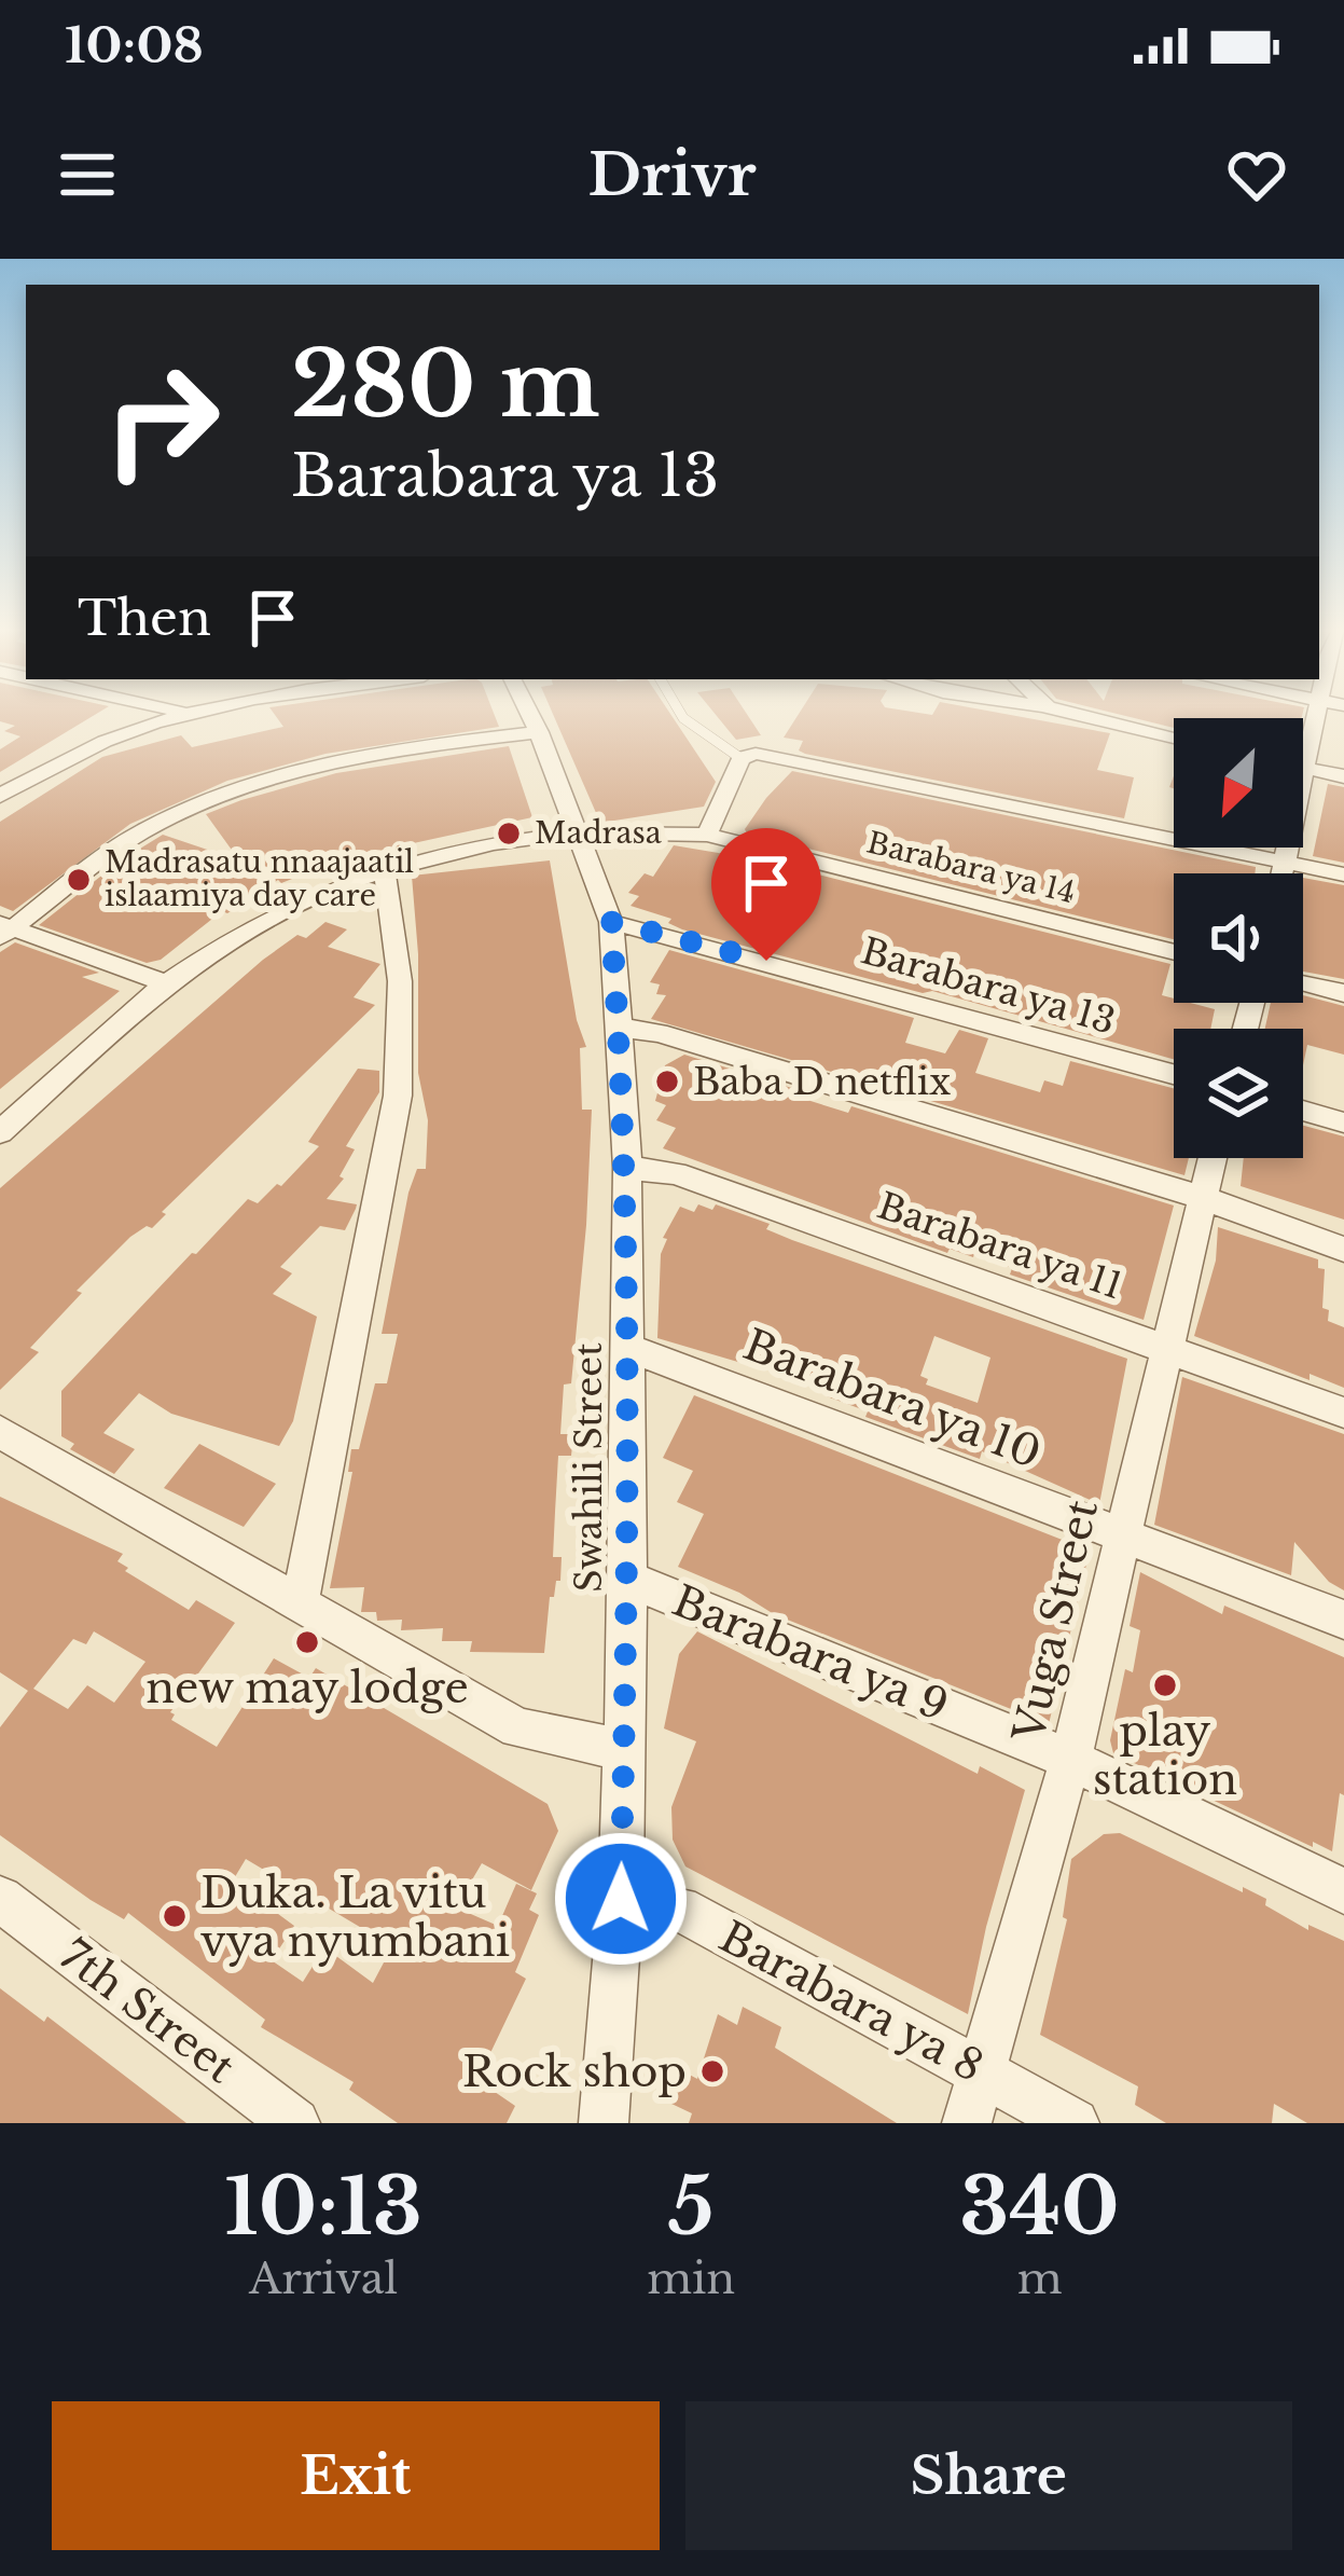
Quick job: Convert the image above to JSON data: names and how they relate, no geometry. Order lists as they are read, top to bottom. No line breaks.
{"streets":{"street":["Barabara ya 14","Barabara ya 13","Barabara ya 11","Barabara ya 10","Swahili Street","Vuga Street","Barabara ya 9","Barabara ya 8","7th Street"]},"crossings":[["Barabara ya 14","Swahili Street"],["Barabara ya 13","Swahili Street"],["Barabara ya 11","Swahili Street"],["Barabara ya 11","Vuga Street"],["Barabara ya 10","Swahili Street"],["Barabara ya 10","Vuga Street"],["Swahili Street","Barabara ya 9"],["Swahili Street","Barabara ya 8"],["Vuga Street","Barabara ya 9"],["Vuga Street","Barabara ya 8"]],"places":["Madrasa","Madrasatu nnaajaatil islaamiya day care","Baba D netflix","new may lodge","play station","Duka. La vitu vya nyumbani","Rock shop"],"north":"bottom left","page":{"status":"10:08","header":"Drivr","turn":["280 m","Barabara ya 13"],"then":"Then","eta":["10:13","Arrival","5","min","340","m"],"buttons":["Exit","Share"]}}
